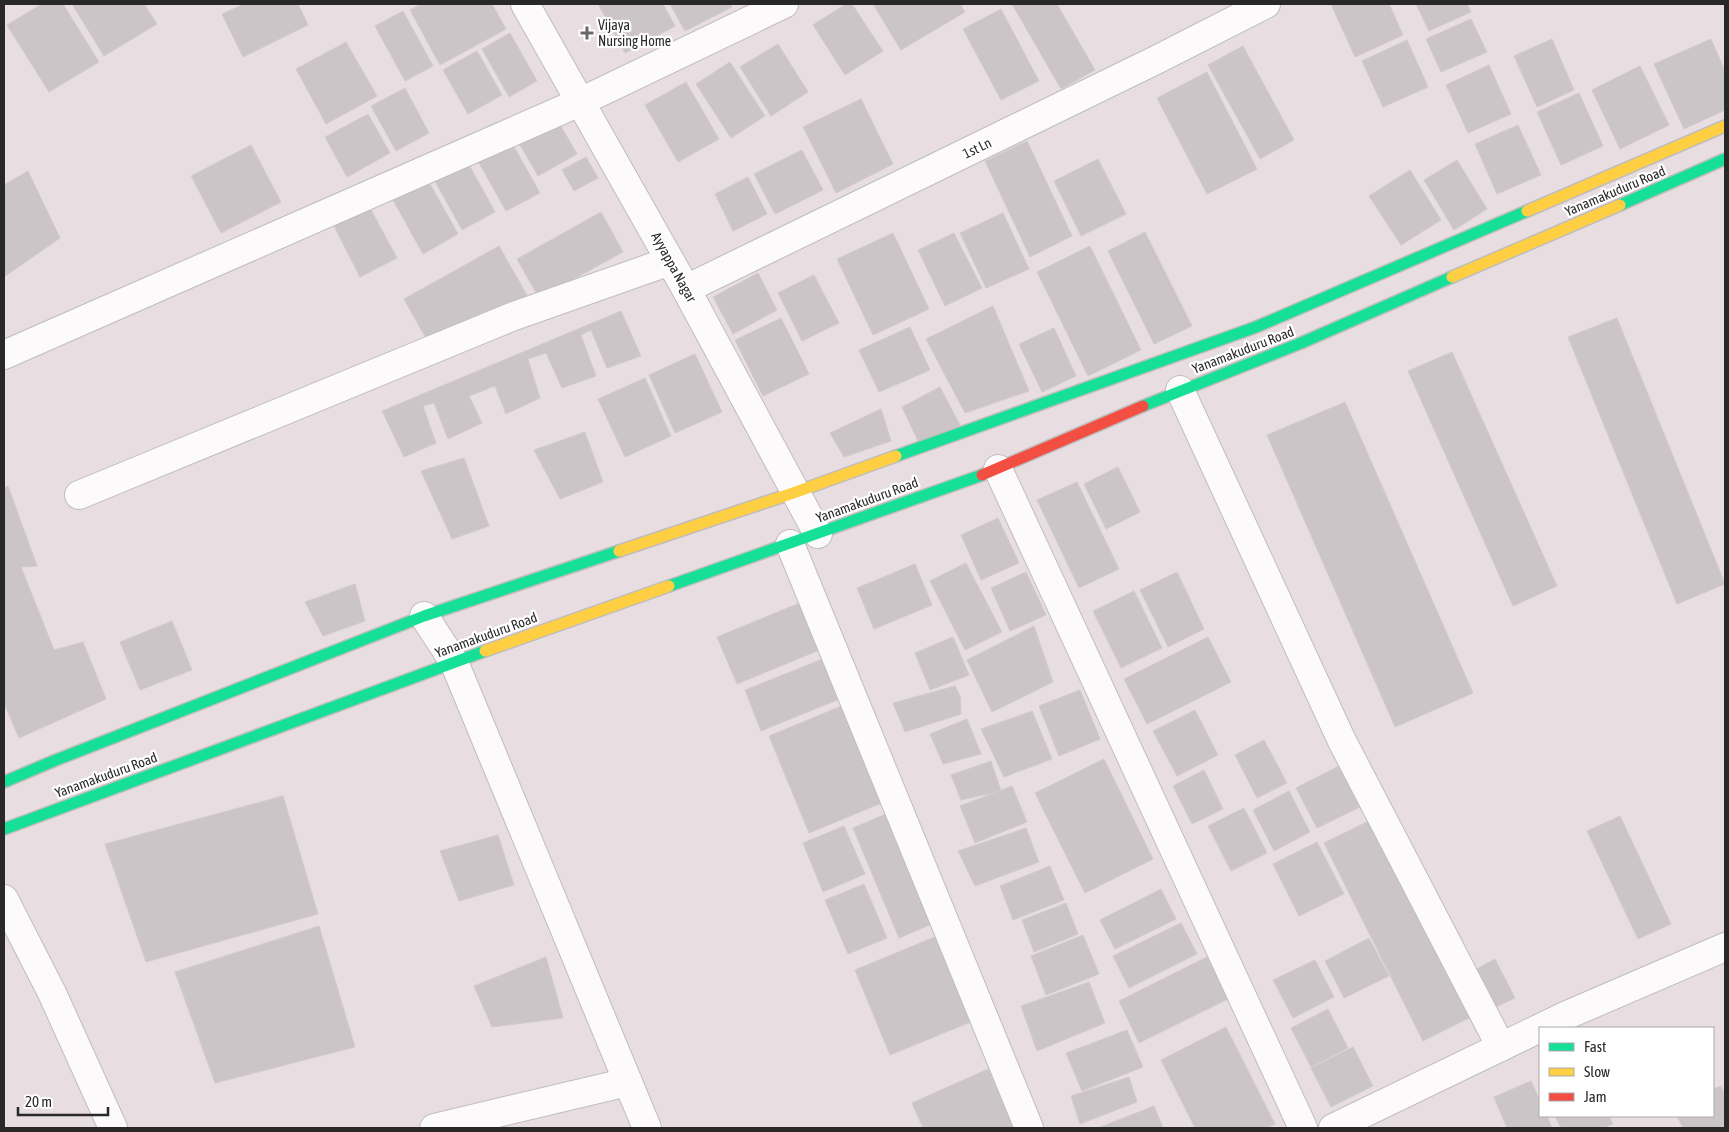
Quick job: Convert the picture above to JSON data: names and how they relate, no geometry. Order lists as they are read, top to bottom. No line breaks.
{"streets":{"street":["1st Ln","Yanamakuduru Road","Ayyappa Nagar"]},"crossings":[["1st Ln","Ayyappa Nagar"],["Yanamakuduru Road","Ayyappa Nagar"]],"places":{"health":["Vijaya Nursing Home"]},"legend":["Fast","Slow","Jam"],"scale_bar":"20 m"}
